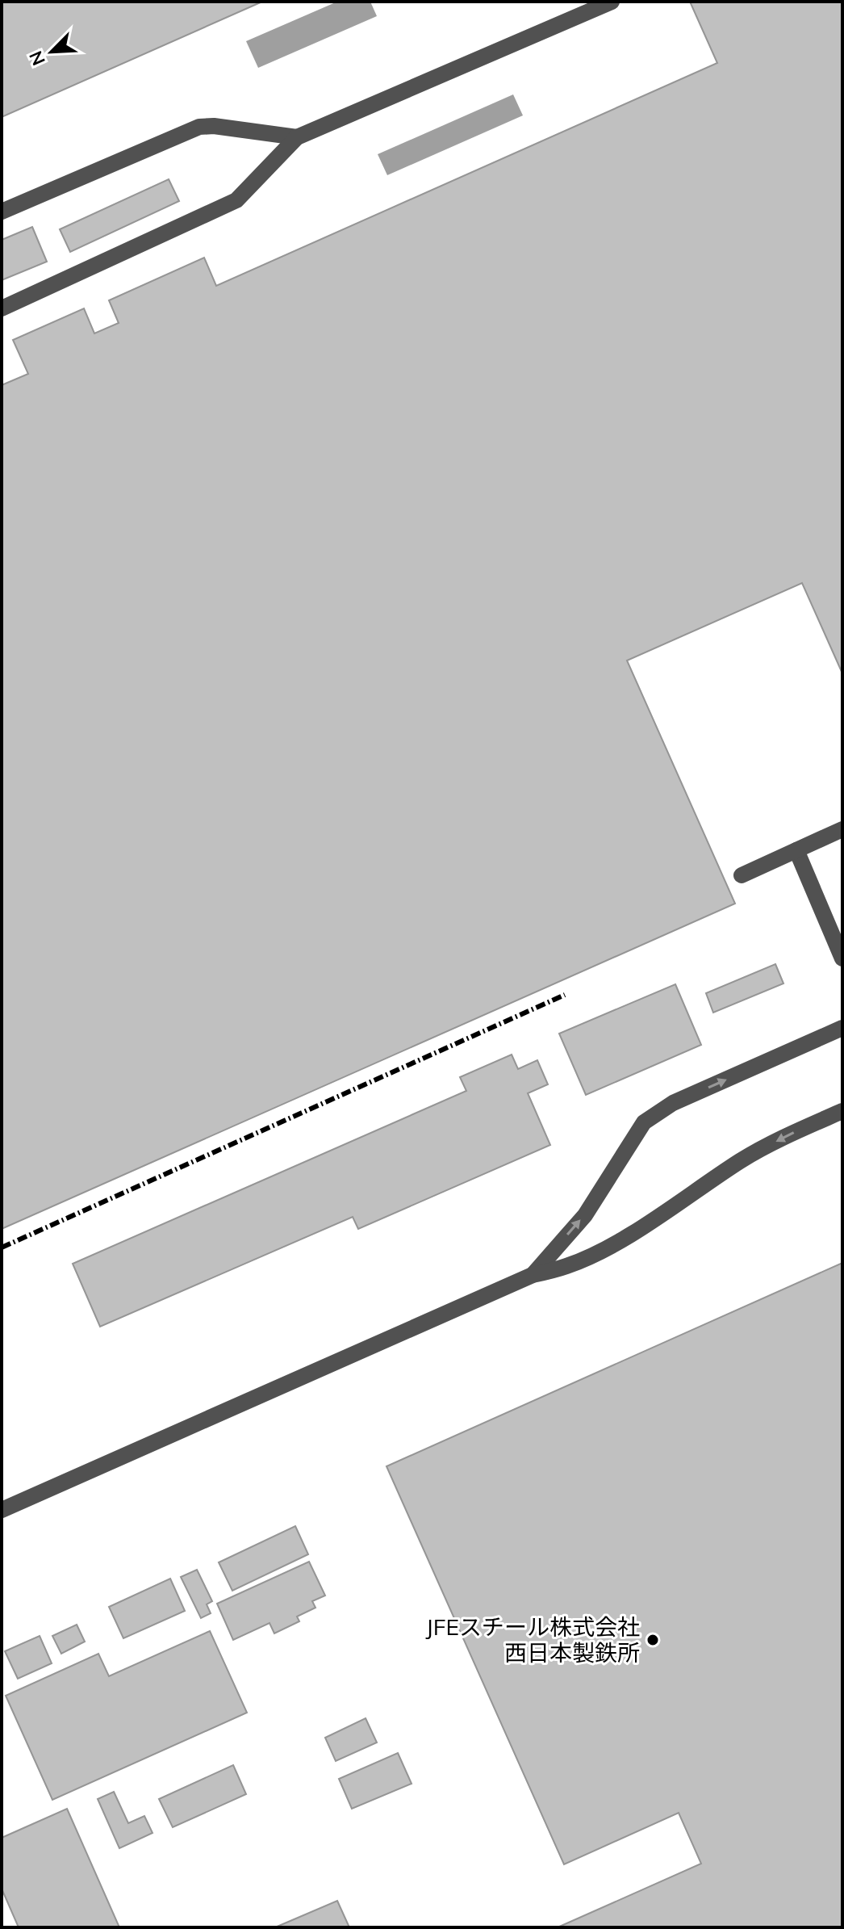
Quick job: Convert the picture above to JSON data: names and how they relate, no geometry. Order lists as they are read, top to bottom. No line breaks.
{"places":["JFEスチール株式会社 西日本製鉄所"],"north":"bottom left"}
